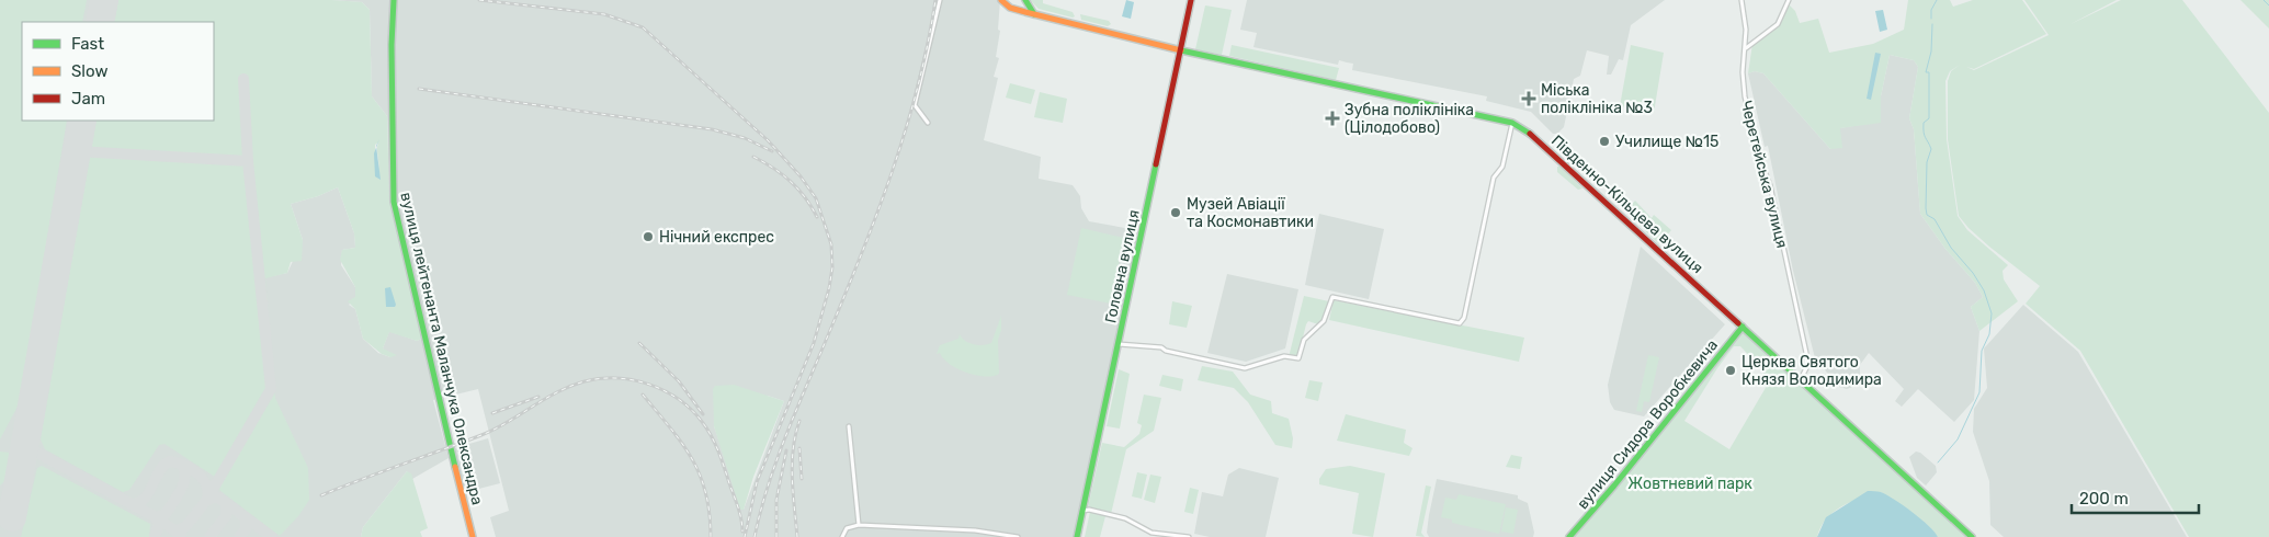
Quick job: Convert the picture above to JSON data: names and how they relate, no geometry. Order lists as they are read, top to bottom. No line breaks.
{"streets":{"main road":["Південно-Кільцева вулиця","Головна вулиця","вулиця лейтенанта Маланчука Олександра","вулиця Сидора Воробкевича"],"street":["Черетейська вулиця"]},"crossings":[["Черетейська вулиця","Південно-Кільцева вулиця"],["Південно-Кільцева вулиця","Головна вулиця"],["Південно-Кільцева вулиця","вулиця Сидора Воробкевича"]],"parks":["Жовтневий парк"],"places":{"health":["Міська поліклініка №3","Зубна поліклініка (Цілодобово)"],"other":["Училище №15","Музей Авіації та Космонавтики","Нічний експрес","Церква Святого Князя Володимира"]},"legend":["Fast","Slow","Jam"],"scale_bar":"200 m"}
